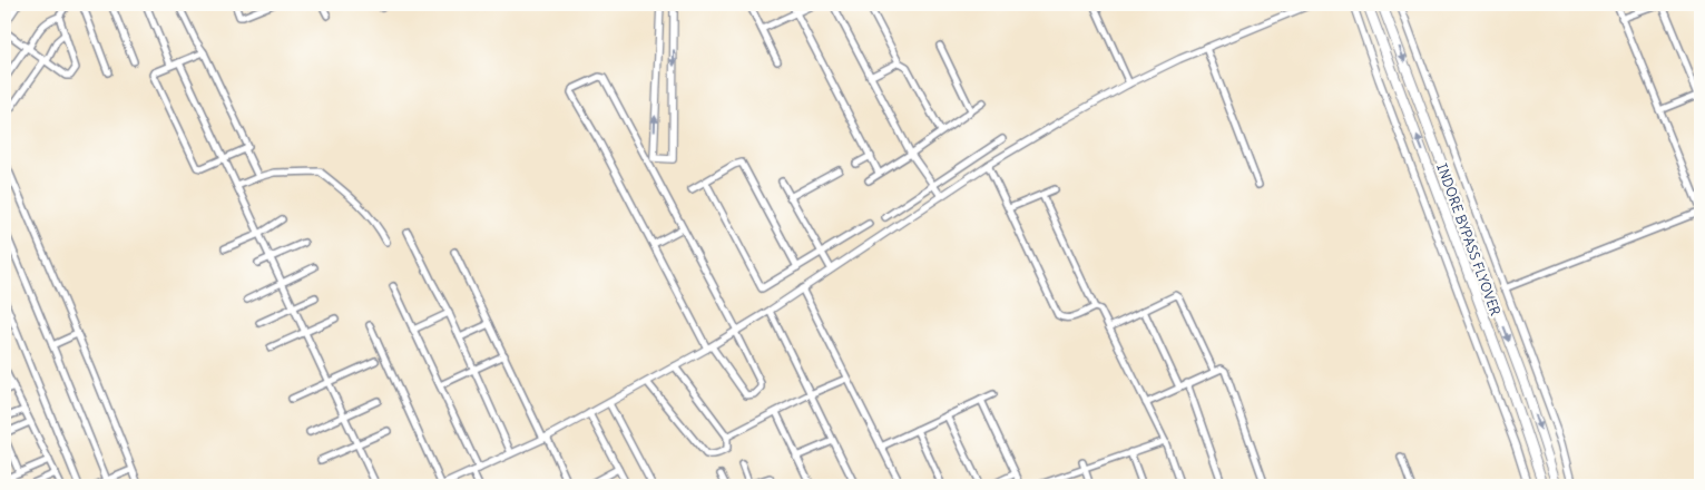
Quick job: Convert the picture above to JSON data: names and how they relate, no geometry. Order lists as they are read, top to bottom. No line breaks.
{"streets":{"highway":["INDORE BYPASS FLYOVER"]}}
